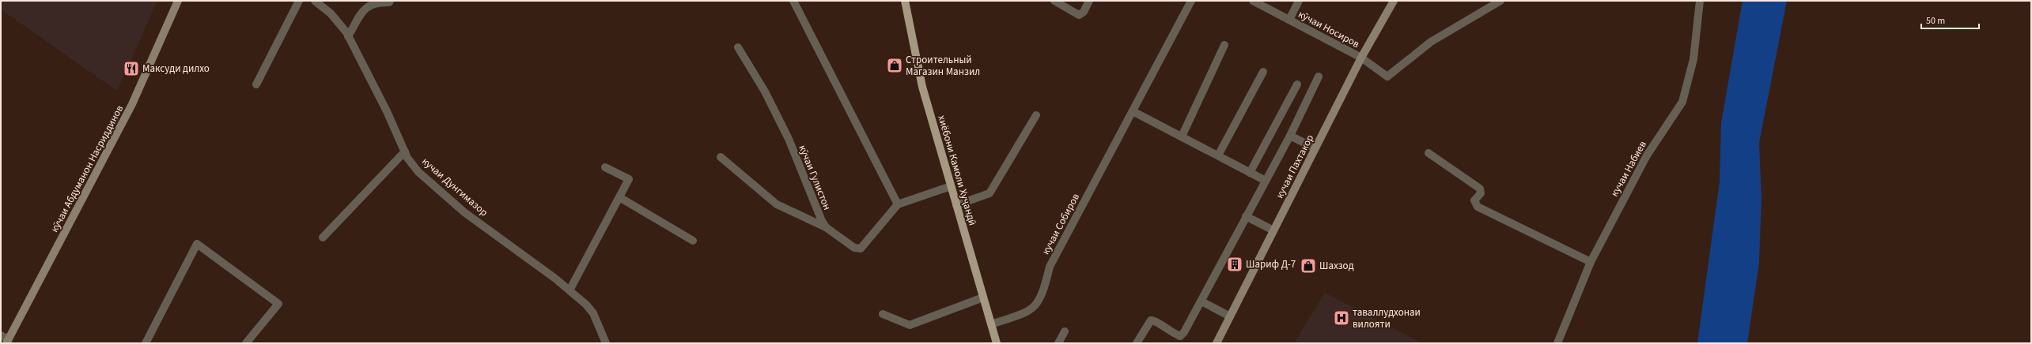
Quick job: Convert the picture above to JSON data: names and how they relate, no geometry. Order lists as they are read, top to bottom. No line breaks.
{"streets":{"main road":["кучаи Пахтакор","кӯчаи Абдуманон Насриддинов","хиёбони Камоли Хуҷандӣ"],"street":["кӯчаи Носиров","кучаи Набиев","кӯчаи Гулистон","кучаи Дунгимазор","кучаи Собиров"]},"crossings":[["кӯчаи Носиров","кучаи Пахтакор"],["хиёбони Камоли Хуҷандӣ","кучаи Собиров"]],"places":{"shop":["Строительный Магазин Манзил","Шахзод"],"restaurant":["Максуди дилхо"],"building":["Шариф Д-7"],"hospital":["таваллудхонаи вилояти"]},"scale_bar":"50 m"}
